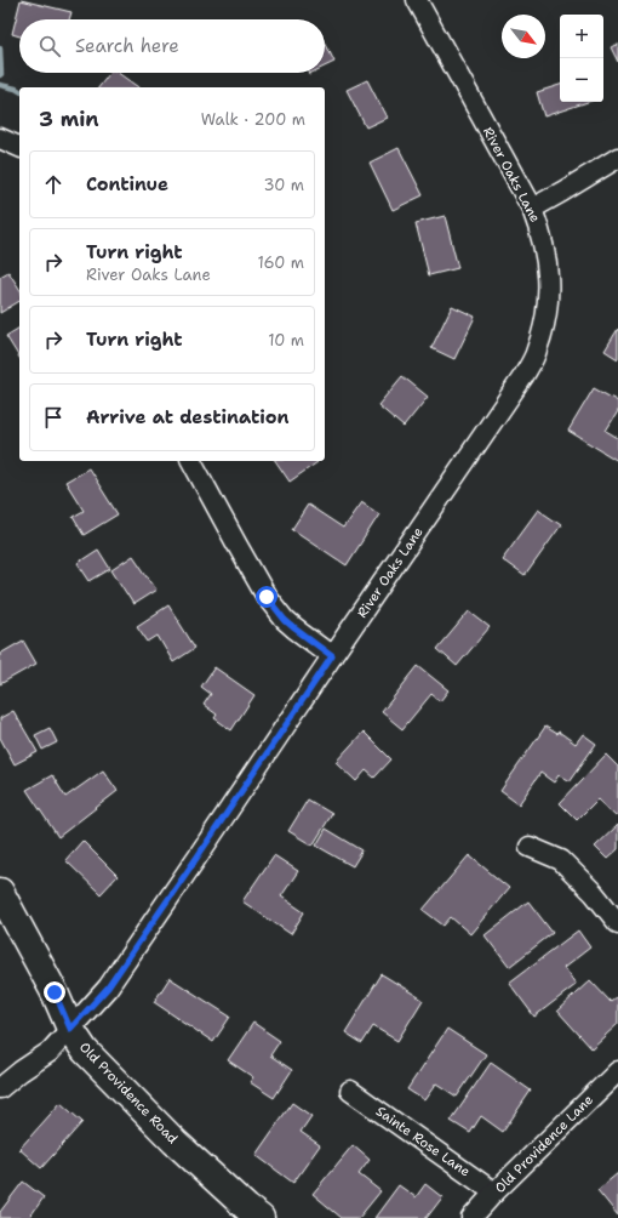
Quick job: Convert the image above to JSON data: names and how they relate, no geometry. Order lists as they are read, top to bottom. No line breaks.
{"streets":{"street":["River Oaks Lane","Old Providence Road","Sainte Rose Lane","Old Providence Lane"]},"crossings":[["River Oaks Lane","Old Providence Road"],["Sainte Rose Lane","Old Providence Lane"]],"north":"bottom right","page":{"map_buttons":["+","−"],"search":"Search here","heading":["3 min","Walk · 200 m"],"list":[["Continue","30 m"],["Turn right","River Oaks Lane","160 m"],["Turn right","10 m"],"Arrive at destination"]}}
